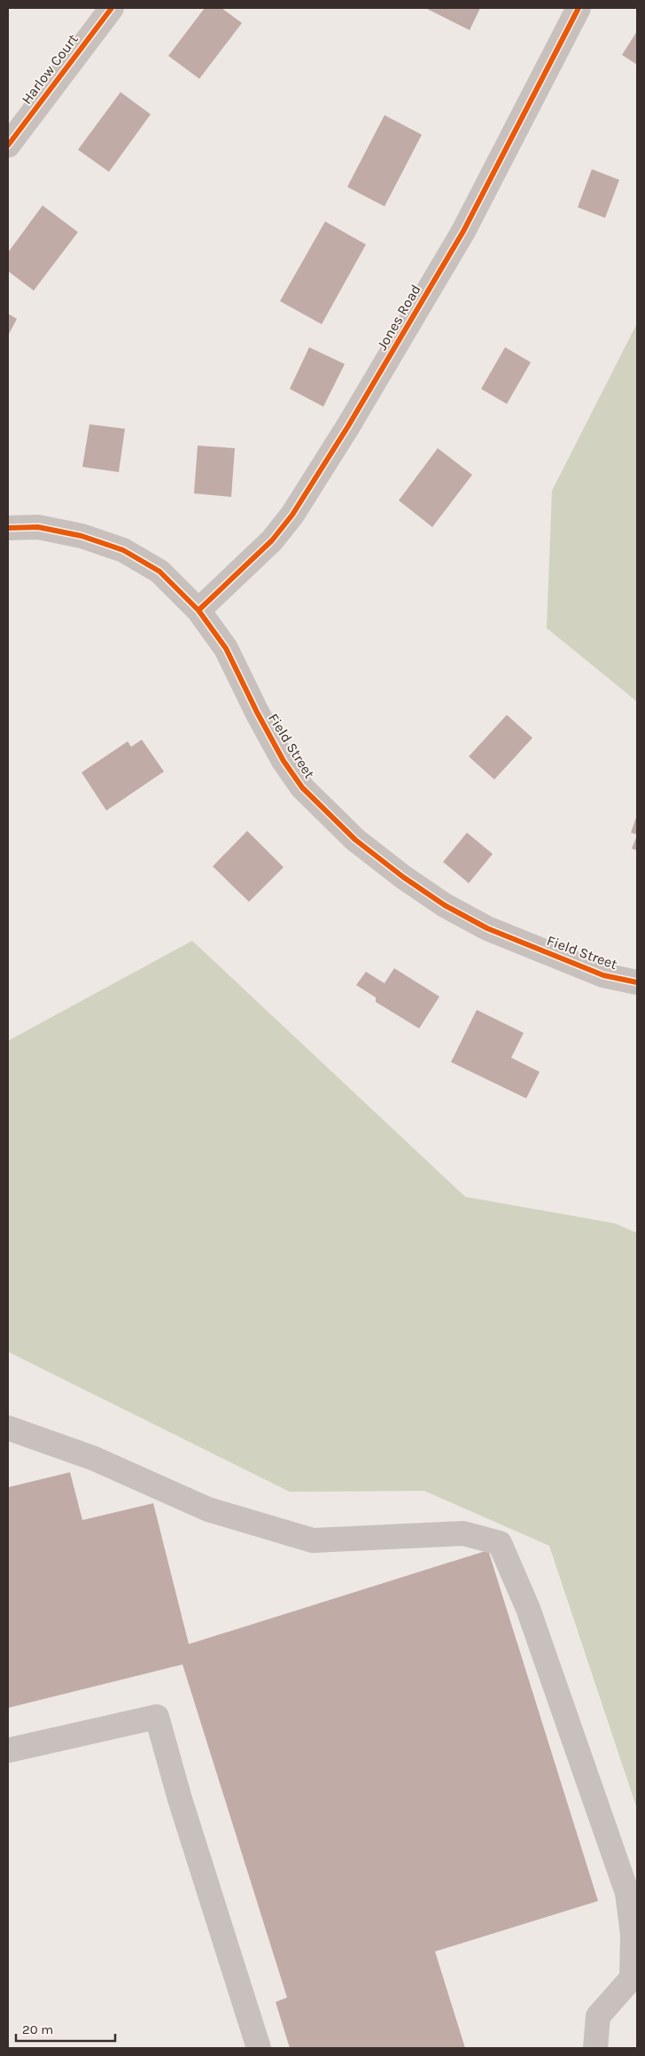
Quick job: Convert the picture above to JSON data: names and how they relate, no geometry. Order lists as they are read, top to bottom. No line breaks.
{"streets":{"street":["Harlow Court","Jones Road","Field Street"]},"crossings":[["Jones Road","Field Street"]],"scale_bar":"20 m"}
